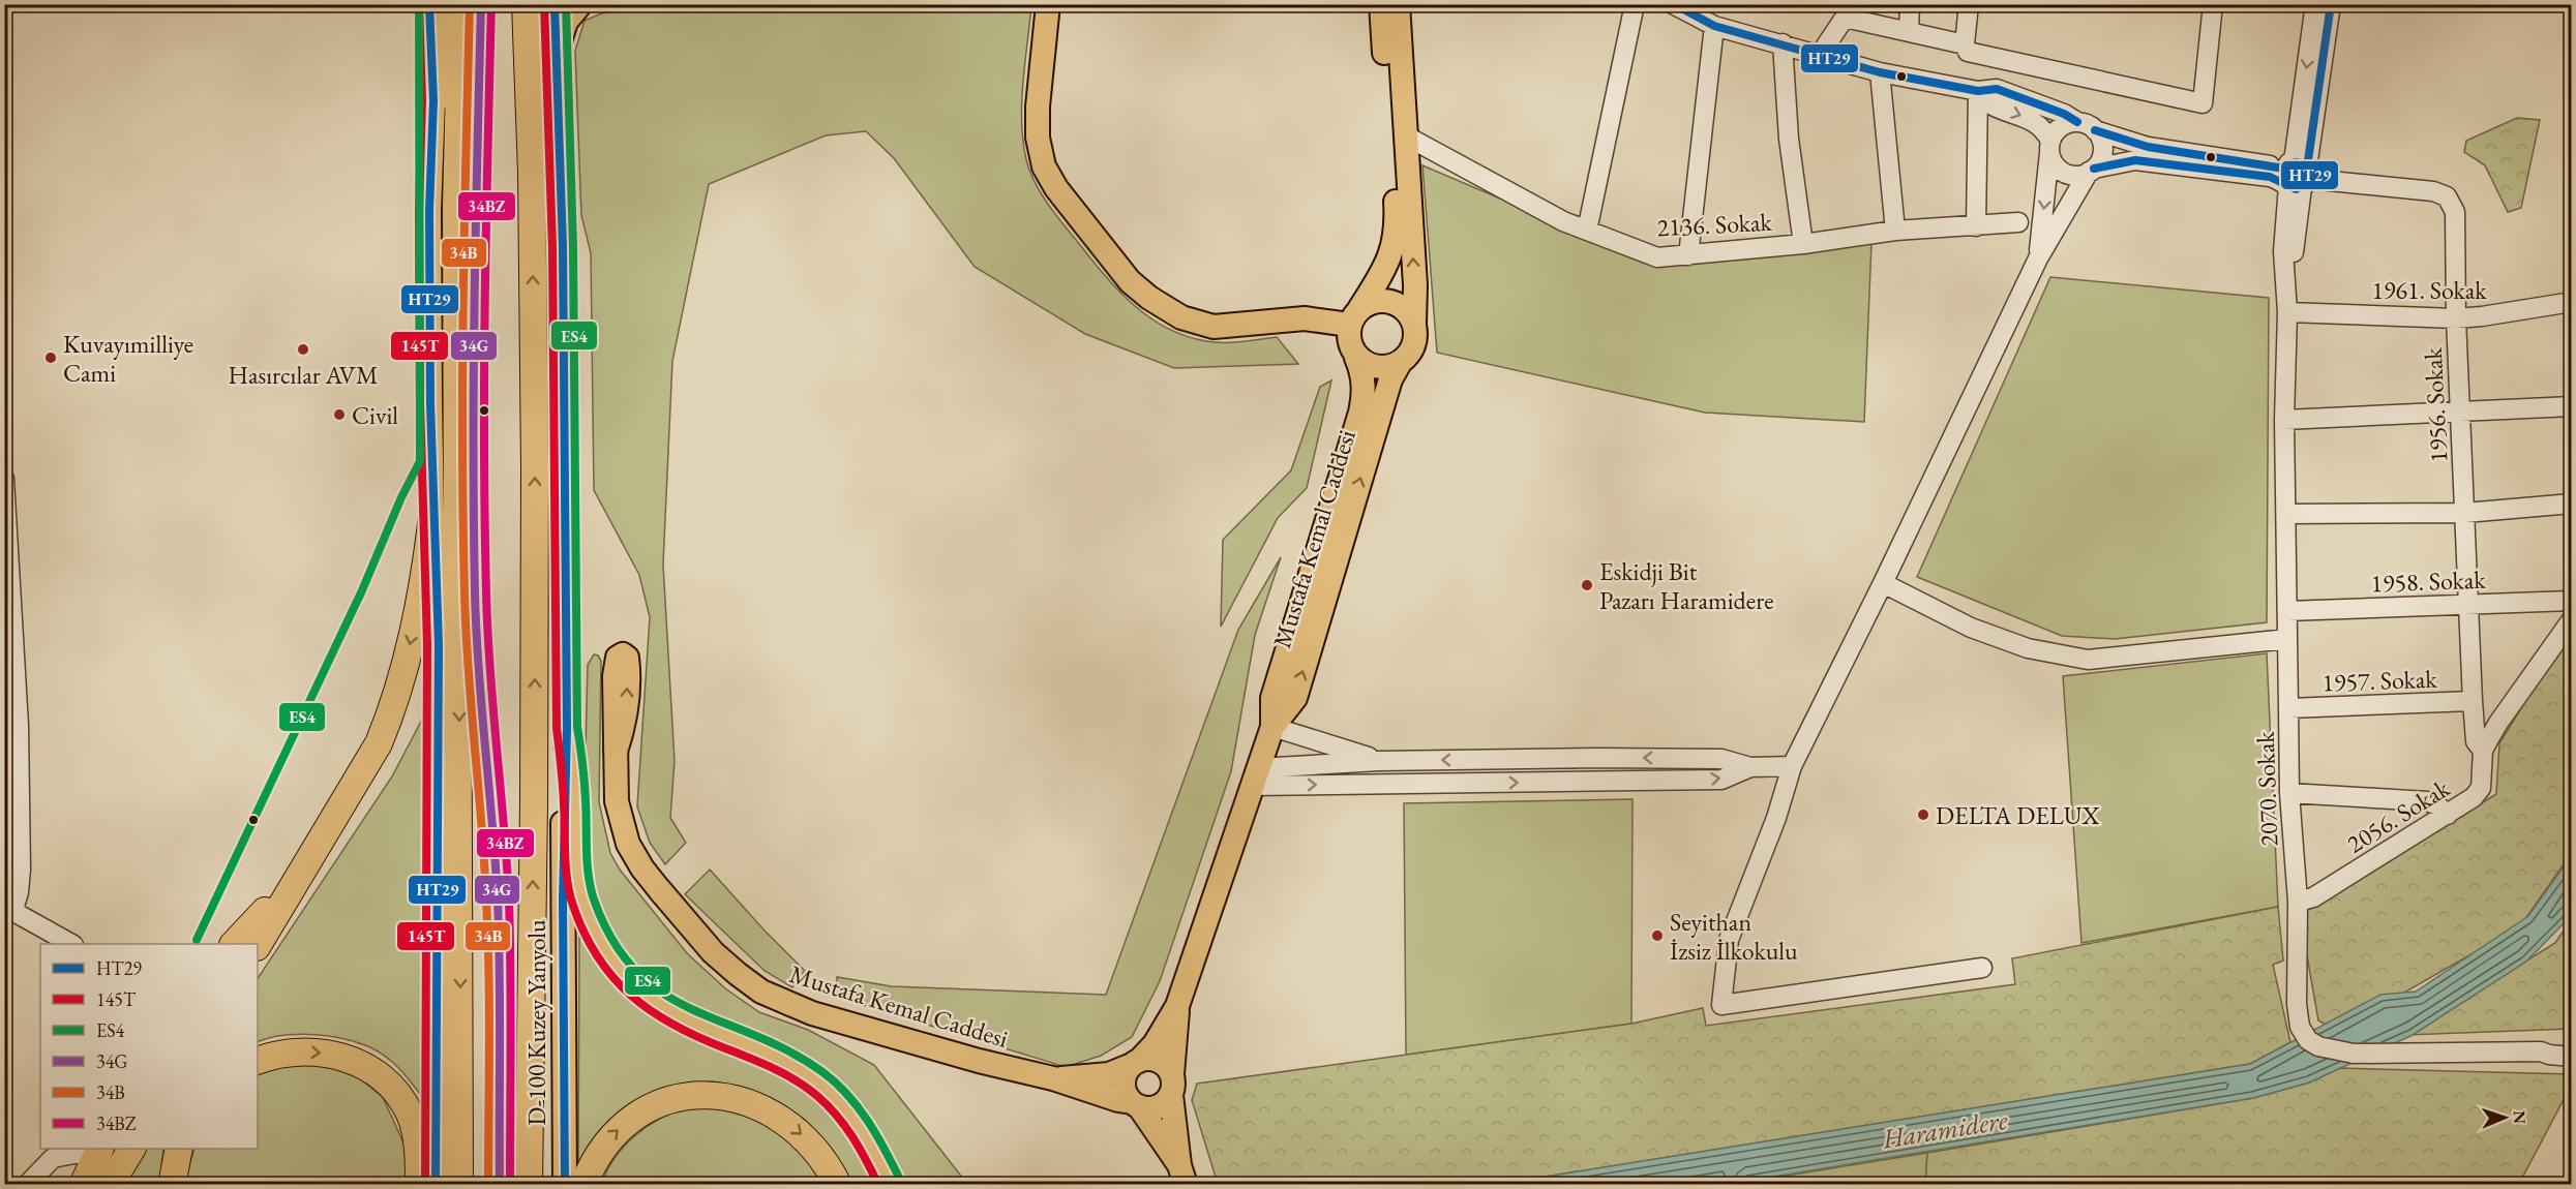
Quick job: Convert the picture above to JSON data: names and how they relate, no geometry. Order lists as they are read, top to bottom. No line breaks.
{"streets":{"main road":["Mustafa Kemal Caddesi","D-100 Kuzey Yanyolu"],"street":["2136. Sokak","1961. Sokak","1956. Sokak","1958. Sokak","1957. Sokak","2070. Sokak","2056. Sokak"]},"crossings":[["1961. Sokak","1956. Sokak"],["1961. Sokak","2070. Sokak"],["1956. Sokak","1958. Sokak"],["1956. Sokak","1957. Sokak"],["1956. Sokak","2070. Sokak"],["1956. Sokak","2056. Sokak"],["1958. Sokak","2070. Sokak"],["1957. Sokak","2070. Sokak"],["2070. Sokak","2056. Sokak"]],"water":["Haramidere"],"places":["Hasırcılar AVM","Kuvayımilliye Cami","Civil","Eskidji Bit Pazarı Haramidere","DELTA DELUX","Seyithan İzsiz İlkokulu"],"lines":["transit line HT29","transit line 145T","transit line ES4","transit line 34G","transit line 34B","transit line 34BZ"],"legend":["HT29","145T","ES4","34G","34B","34BZ"],"north":"right"}
